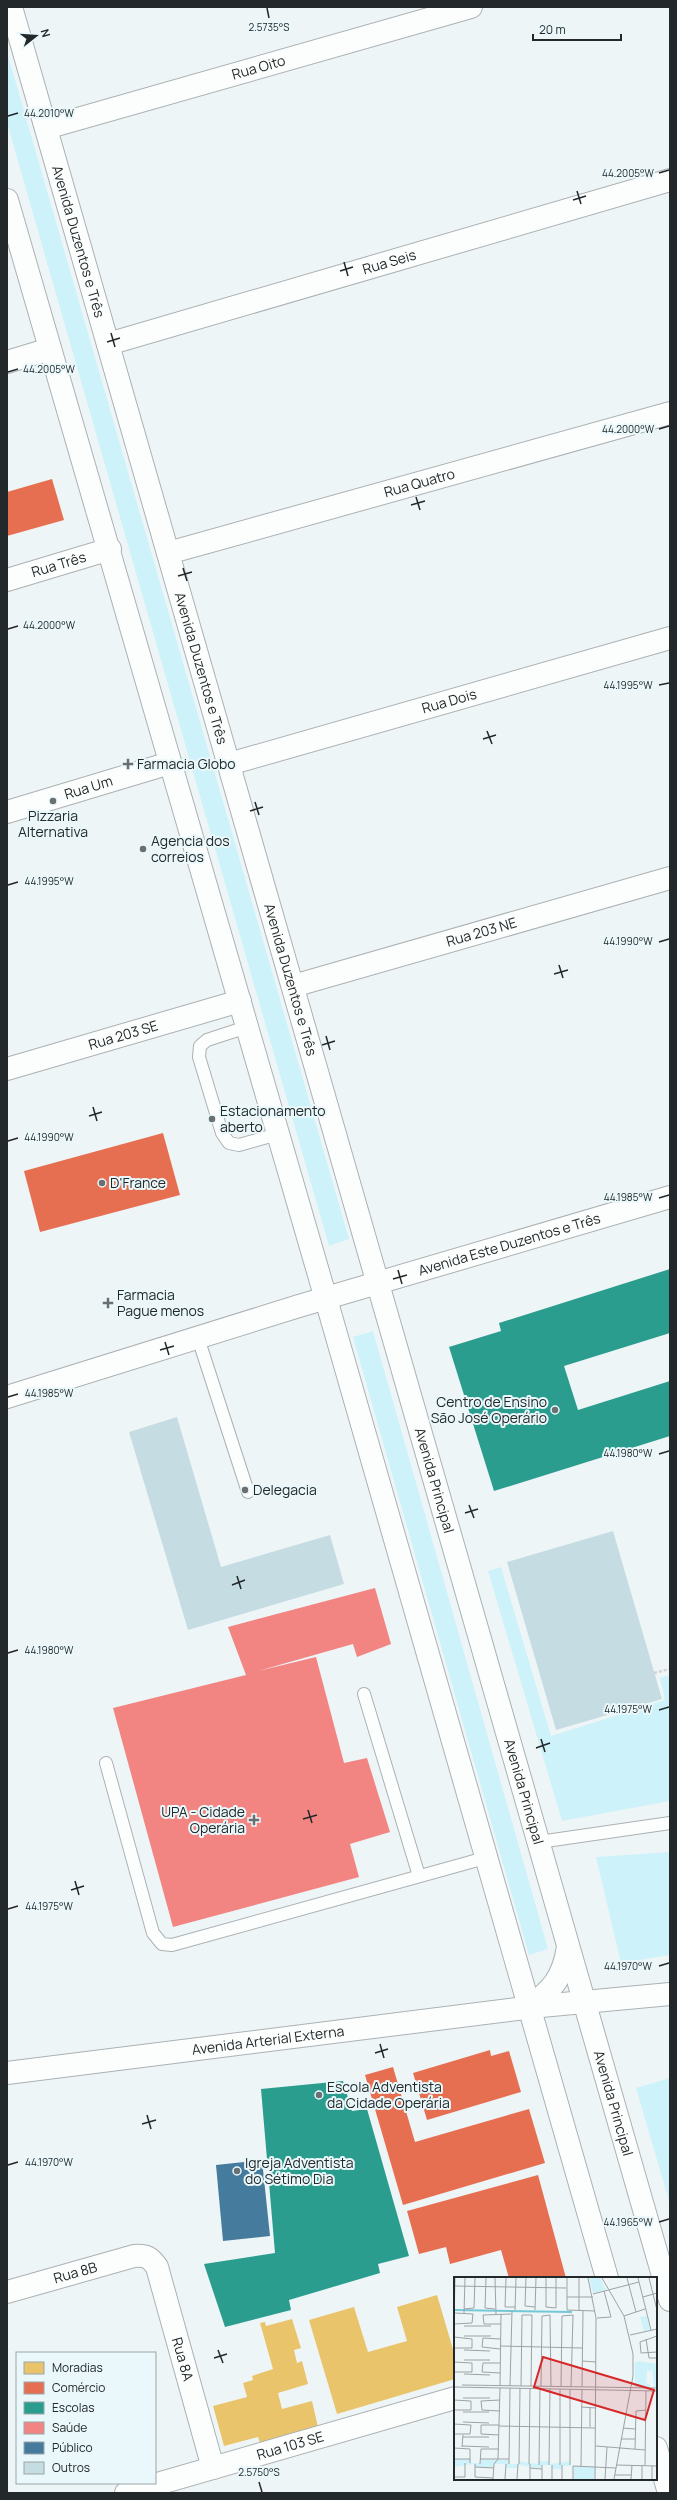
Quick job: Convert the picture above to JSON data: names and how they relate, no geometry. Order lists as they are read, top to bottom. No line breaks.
{"streets":{"main road":["Rua Oito","Avenida Duzentos e Três","Rua Seis","Rua Quatro","Rua Três","Rua Dois","Rua Um","Rua 203 NE","Rua 203 SE","Avenida Este Duzentos e Três","Avenida Principal","Avenida Arterial Externa","Rua 8B","Rua 8A","Rua 103 SE"]},"crossings":[["Rua Oito","Avenida Duzentos e Três"],["Avenida Duzentos e Três","Rua Seis"],["Avenida Duzentos e Três","Rua Quatro"],["Avenida Duzentos e Três","Rua Dois"],["Avenida Duzentos e Três","Rua 203 NE"],["Avenida Duzentos e Três","Avenida Este Duzentos e Três"],["Avenida Duzentos e Três","Avenida Principal"],["Avenida Este Duzentos e Três","Avenida Principal"],["Avenida Principal","Avenida Arterial Externa"],["Rua 8B","Rua 8A"],["Rua 8A","Rua 103 SE"]],"places":{"health":["Farmacia Globo","Farmacia Pague menos","UPA - Cidade Operária"],"other":["Pizzaria Alternativa","Agencia dos correios","Estacionamento aberto","D'France","Centro de Ensino São José Operário","Delegacia","Escola Adventista da Cidade Operária","Igreja Adventista do Sétimo Dia"]},"legend":["Moradias","Comércio","Escolas","Saúde","Público","Outros"],"scale_bar":"20 m","north":"right","coordinates":["2.5735°S","44.2010°W","44.2005°W","44.2000°W","44.1995°W","44.1990°W","44.1985°W","44.1980°W","44.1975°W","44.1970°W","44.1965°W","2.5750°S"]}
